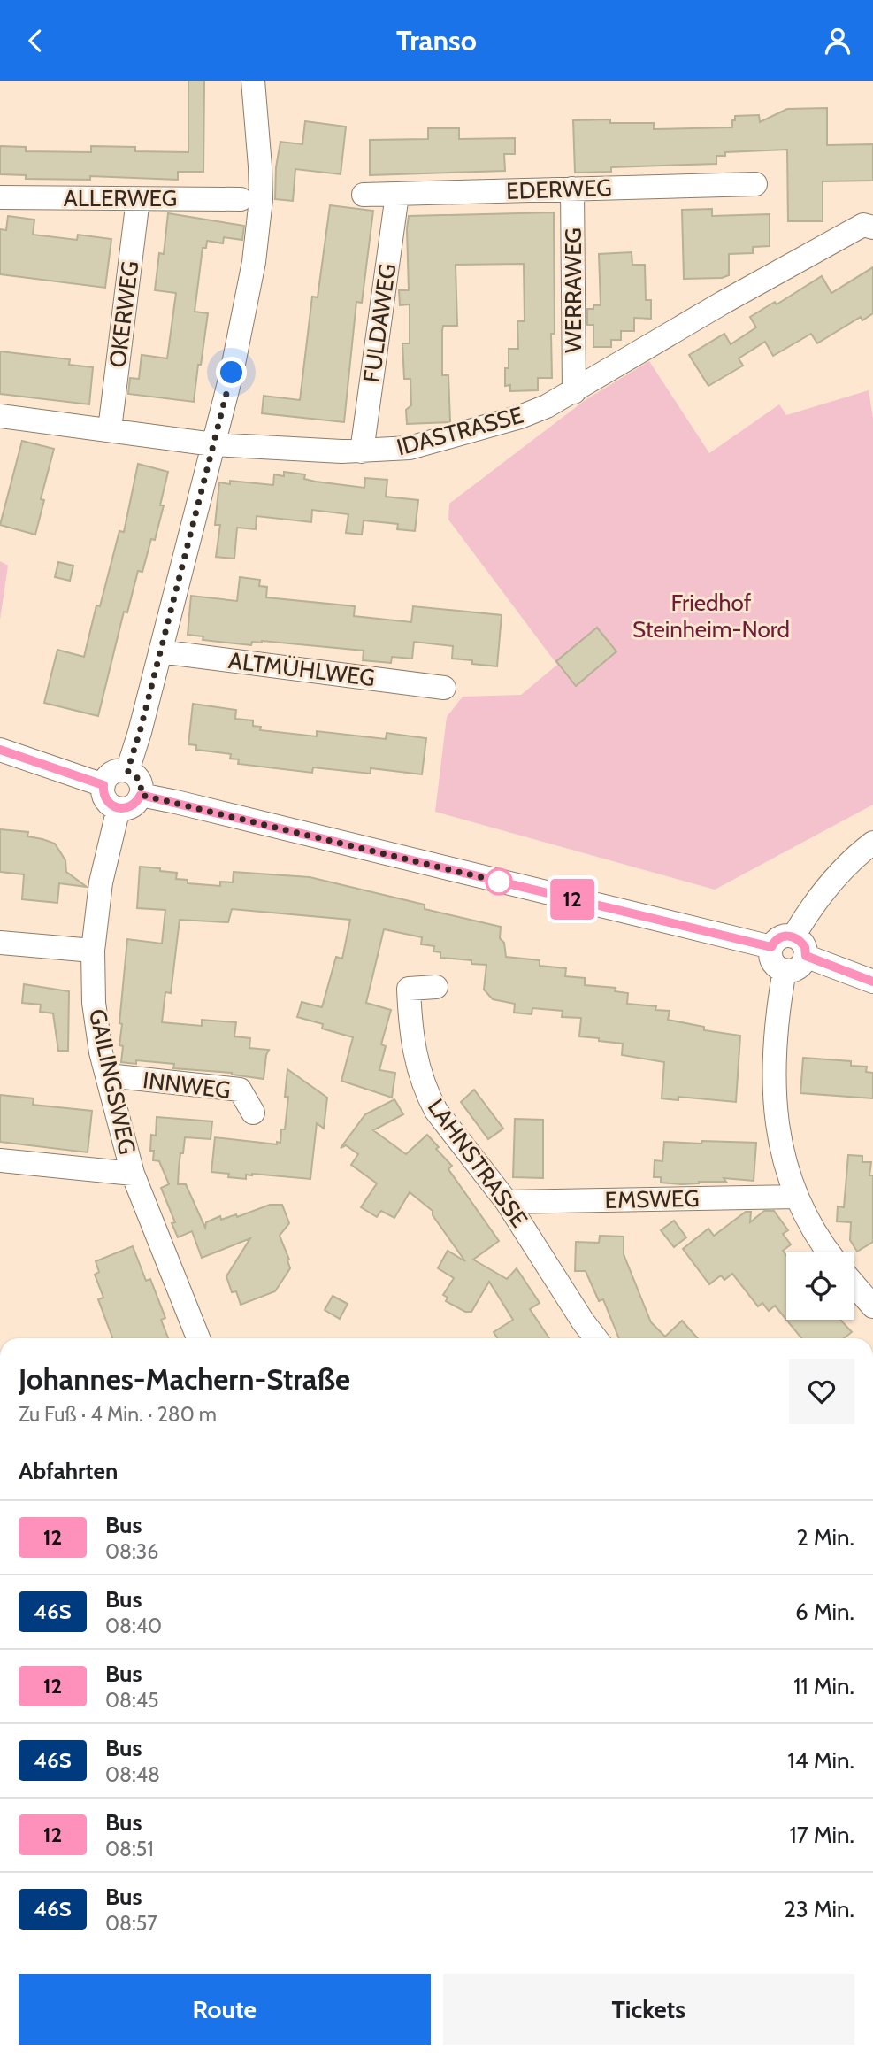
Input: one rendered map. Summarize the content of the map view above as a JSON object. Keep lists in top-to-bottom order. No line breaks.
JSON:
{"streets":{"street":["EDERWEG","ALLERWEG","WERRAWEG","OKERWEG","FULDAWEG","IDASTRASSE","ALTMÜHLWEG","GAILINGSWEG","INNWEG","LAHNSTRASSE","EMSWEG"]},"crossings":[["EDERWEG","WERRAWEG"],["EDERWEG","FULDAWEG"],["ALLERWEG","OKERWEG"],["WERRAWEG","IDASTRASSE"],["OKERWEG","IDASTRASSE"],["FULDAWEG","IDASTRASSE"],["GAILINGSWEG","INNWEG"],["LAHNSTRASSE","EMSWEG"]],"parks":["Friedhof Steinheim-Nord"],"lines":["bus line 12"],"page":{"header":"Transo","on_map":"12","heading":[["Johannes-Machern-Straße","Zu Fuß · 4 Min. · 280 m"],"Abfahrten"],"list":[{"mark":"12","name":"Bus","note":"08:36","value":"2 Min."},{"mark":"46S","name":"Bus","note":"08:40","value":"6 Min."},{"mark":"12","name":"Bus","note":"08:45","value":"11 Min."},{"mark":"46S","name":"Bus","note":"08:48","value":"14 Min."},{"mark":"12","name":"Bus","note":"08:51","value":"17 Min."},{"mark":"46S","name":"Bus","note":"08:57","value":"23 Min."}],"buttons":["Route","Tickets"]}}
